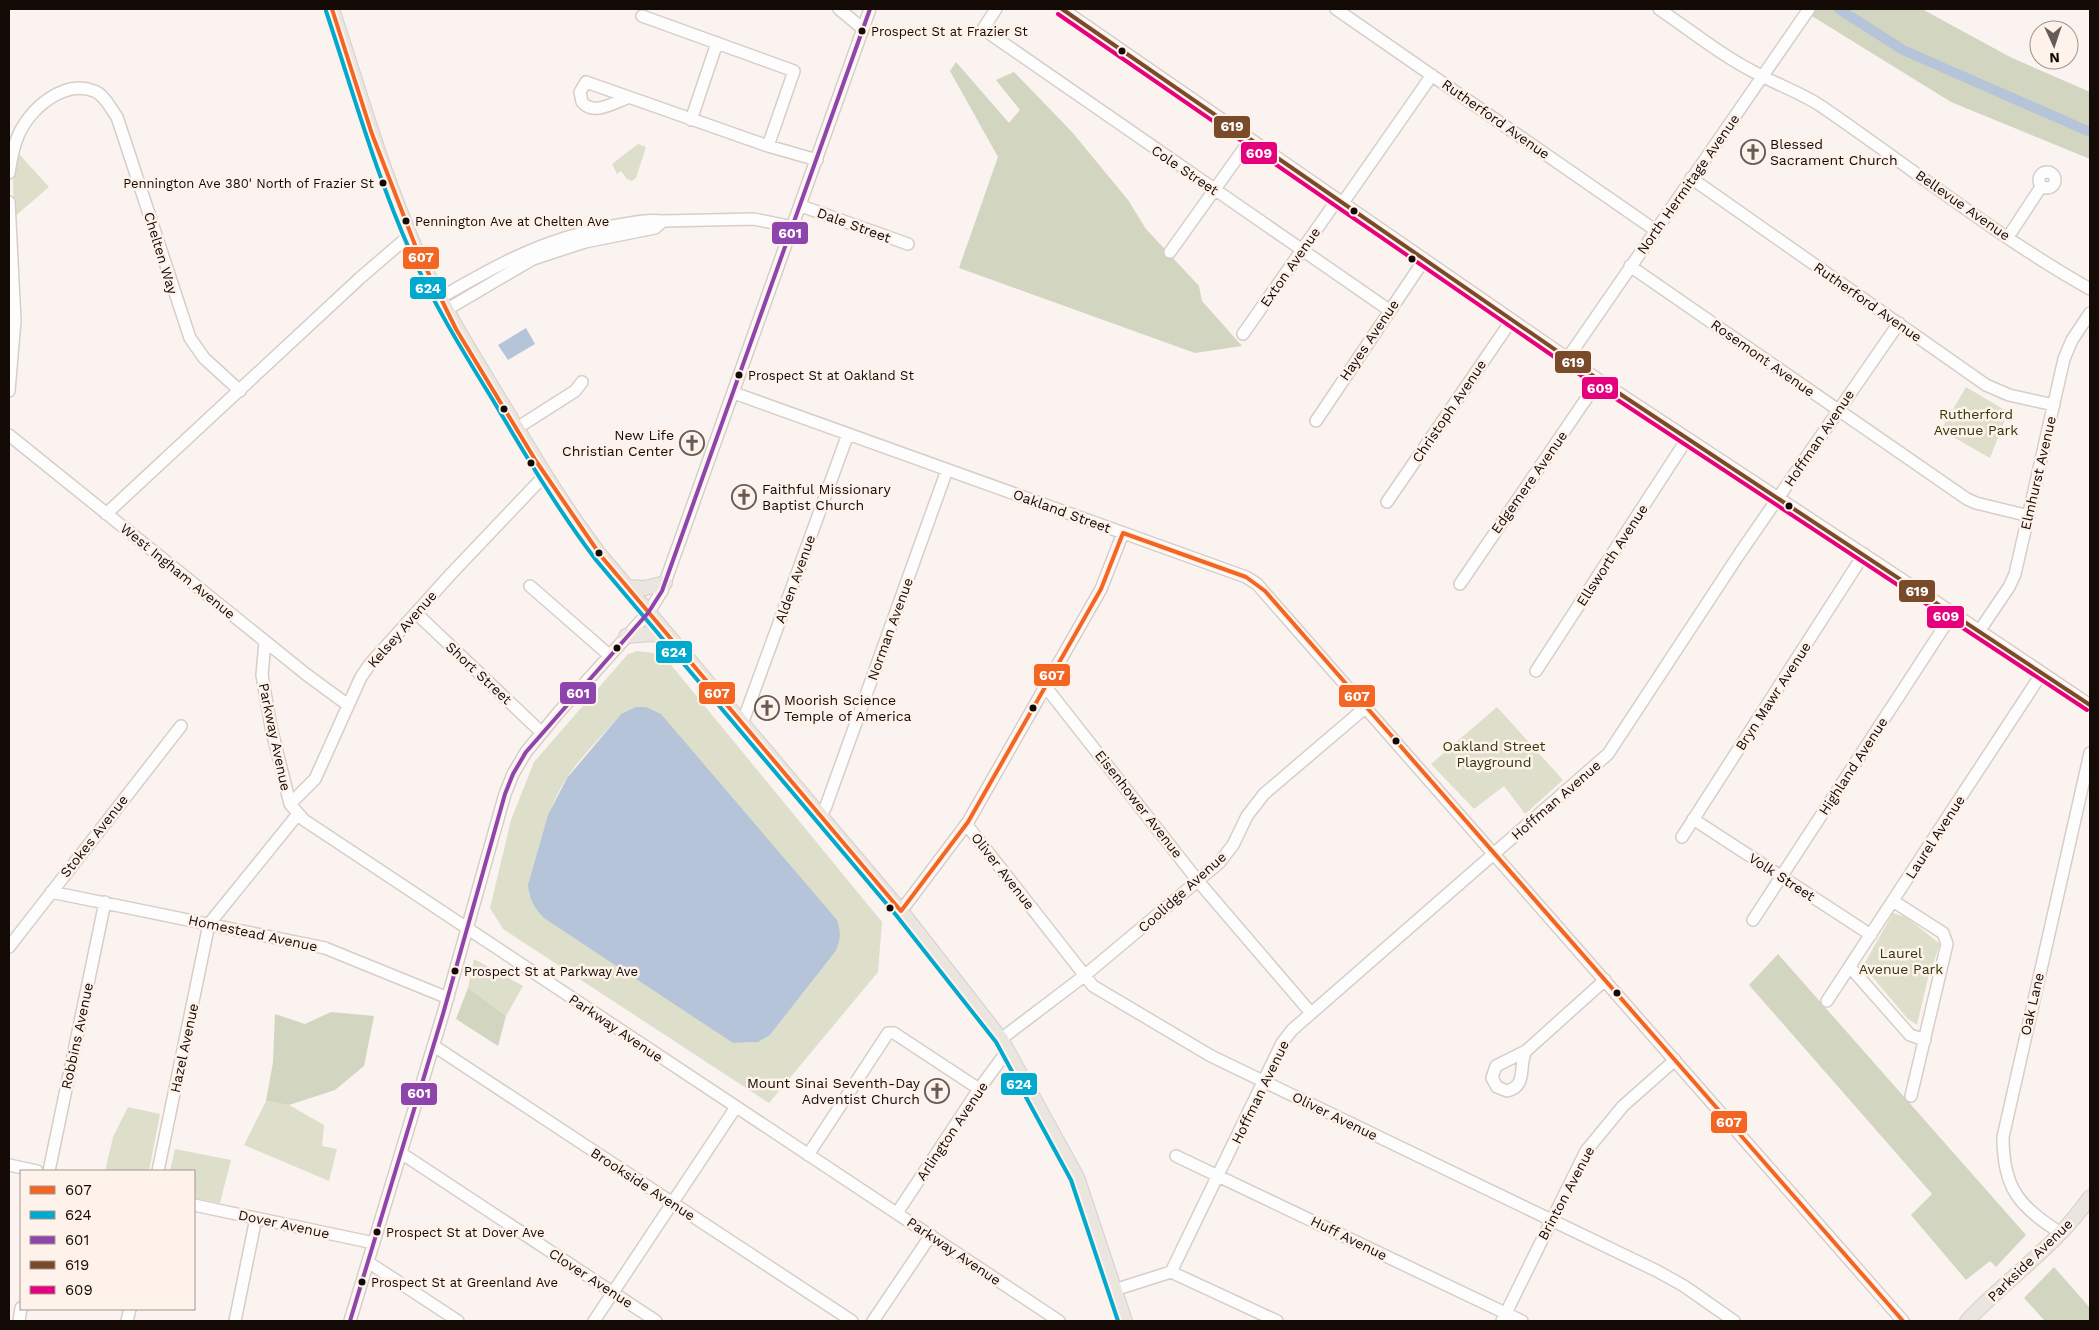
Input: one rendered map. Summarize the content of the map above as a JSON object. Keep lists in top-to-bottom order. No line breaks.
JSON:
{"streets":{"main road":["Parkside Avenue"],"street":["Rutherford Avenue","Cole Street","North Hermitage Avenue","Bellevue Avenue","Dale Street","Chelten Way","Exton Avenue","Hayes Avenue","Rosemont Avenue","Christoph Avenue","Hoffman Avenue","Elmhurst Avenue","Edgemere Avenue","Oakland Street","Ellsworth Avenue","West Ingham Avenue","Alden Avenue","Kelsey Avenue","Norman Avenue","Short Street","Bryn Mawr Avenue","Parkway Avenue","Highland Avenue","Eisenhower Avenue","Stokes Avenue","Laurel Avenue","Oliver Avenue","Volk Street","Coolidge Avenue","Homestead Avenue","Oak Lane","Robbins Avenue","Hazel Avenue","Arlington Avenue","Brookside Avenue","Brinton Avenue","Dover Avenue","Huff Avenue","Clover Avenue"]},"crossings":[["Rutherford Avenue","North Hermitage Avenue"],["Rutherford Avenue","Exton Avenue"],["Rutherford Avenue","Hoffman Avenue"],["Rutherford Avenue","Elmhurst Avenue"],["Cole Street","Exton Avenue"],["Cole Street","Hayes Avenue"],["North Hermitage Avenue","Bellevue Avenue"],["North Hermitage Avenue","Rosemont Avenue"],["Rosemont Avenue","Hoffman Avenue"],["Rosemont Avenue","Elmhurst Avenue"],["Hoffman Avenue","Oakland Street"],["Hoffman Avenue","Eisenhower Avenue"],["Hoffman Avenue","Oliver Avenue"],["Hoffman Avenue","Huff Avenue"],["Oakland Street","Alden Avenue"],["Oakland Street","Norman Avenue"],["Oakland Street","Coolidge Avenue"],["Oakland Street","Brinton Avenue"],["West Ingham Avenue","Kelsey Avenue"],["West Ingham Avenue","Parkway Avenue"],["Kelsey Avenue","Short Street"],["Kelsey Avenue","Parkway Avenue"],["Bryn Mawr Avenue","Volk Street"],["Parkway Avenue","Arlington Avenue"],["Highland Avenue","Volk Street"],["Eisenhower Avenue","Coolidge Avenue"],["Stokes Avenue","Homestead Avenue"],["Laurel Avenue","Volk Street"],["Oliver Avenue","Coolidge Avenue"],["Oliver Avenue","Brinton Avenue"],["Coolidge Avenue","Arlington Avenue"],["Homestead Avenue","Robbins Avenue"],["Homestead Avenue","Hazel Avenue"],["Oak Lane","Parkside Avenue"],["Brinton Avenue","Huff Avenue"]],"parks":["Rutherford Avenue Park","Oakland Street Playground","Laurel Avenue Park"],"places":{"other":["Prospect St at Frazier St","Pennington Ave 380' North of Frazier St","Pennington Ave at Chelten Ave","Prospect St at Oakland St","Prospect St at Parkway Ave","Prospect St at Dover Ave","Prospect St at Greenland Ave"],"church":["Blessed Sacrament Church","New Life Christian Center","Faithful Missionary Baptist Church","Moorish Science Temple of America","Mount Sinai Seventh-Day Adventist Church"]},"lines":["transit line 607","transit line 601","transit line 619","transit line 624","transit line 609"],"legend":["607","624","601","619","609"],"north":"bottom"}
